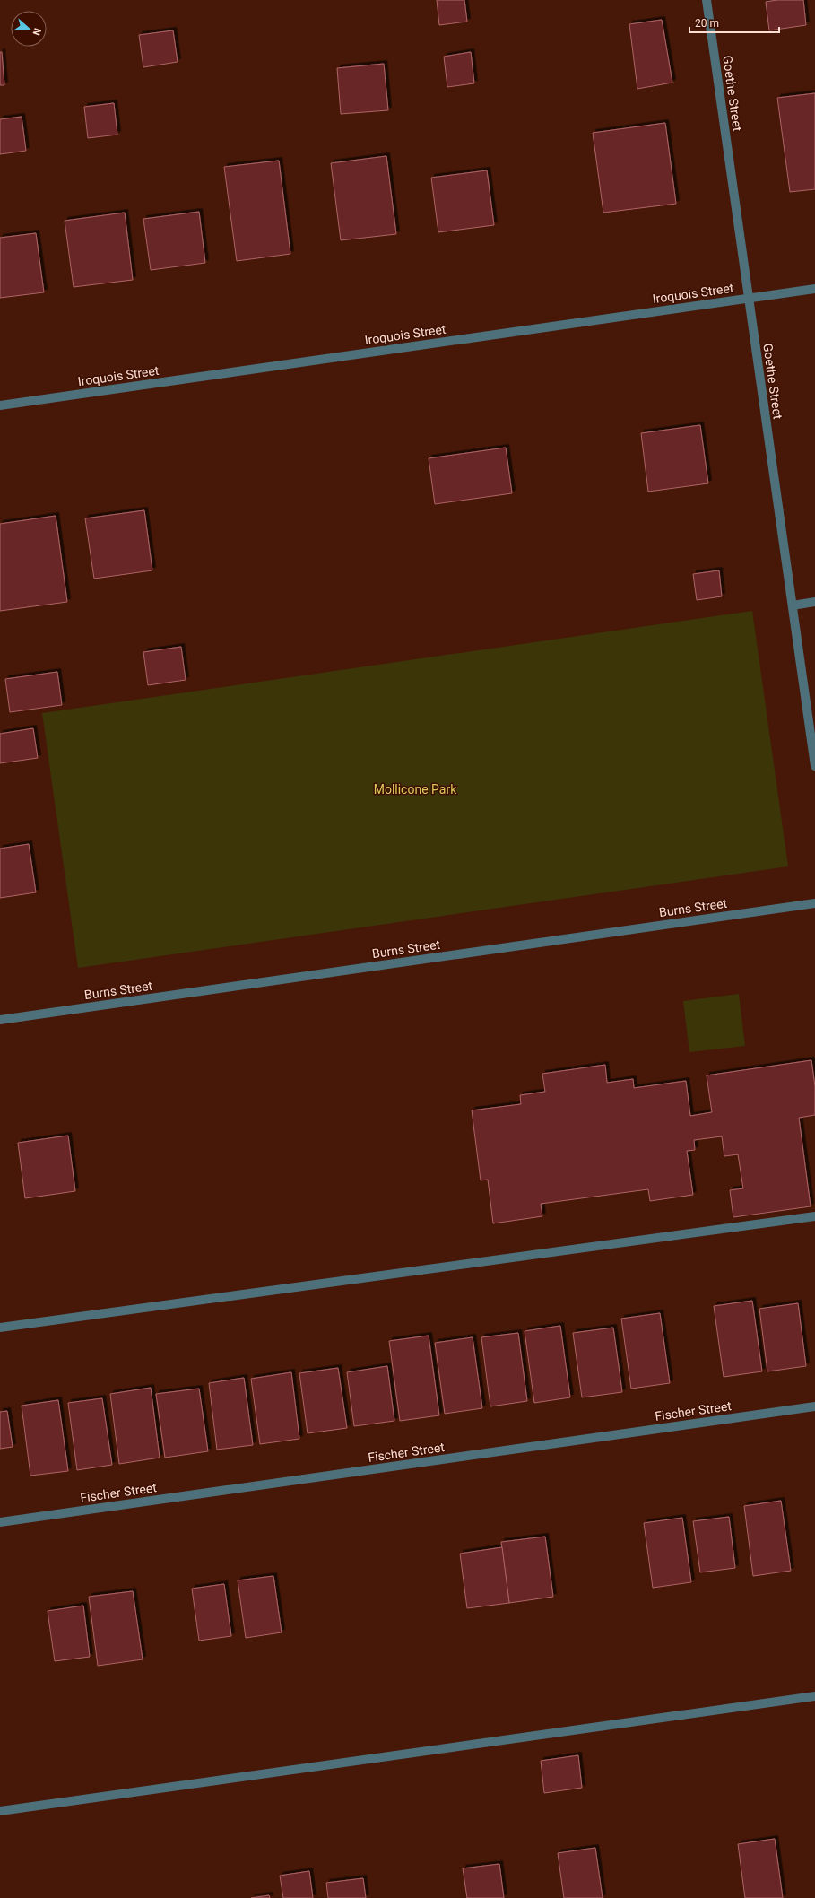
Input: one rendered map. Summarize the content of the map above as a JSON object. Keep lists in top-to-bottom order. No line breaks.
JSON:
{"streets":{"street":["Goethe Street","Iroquois Street","Burns Street","Fischer Street"]},"crossings":[["Goethe Street","Iroquois Street"]],"parks":["Mollicone Park"],"scale_bar":"20 m","north":"right"}
